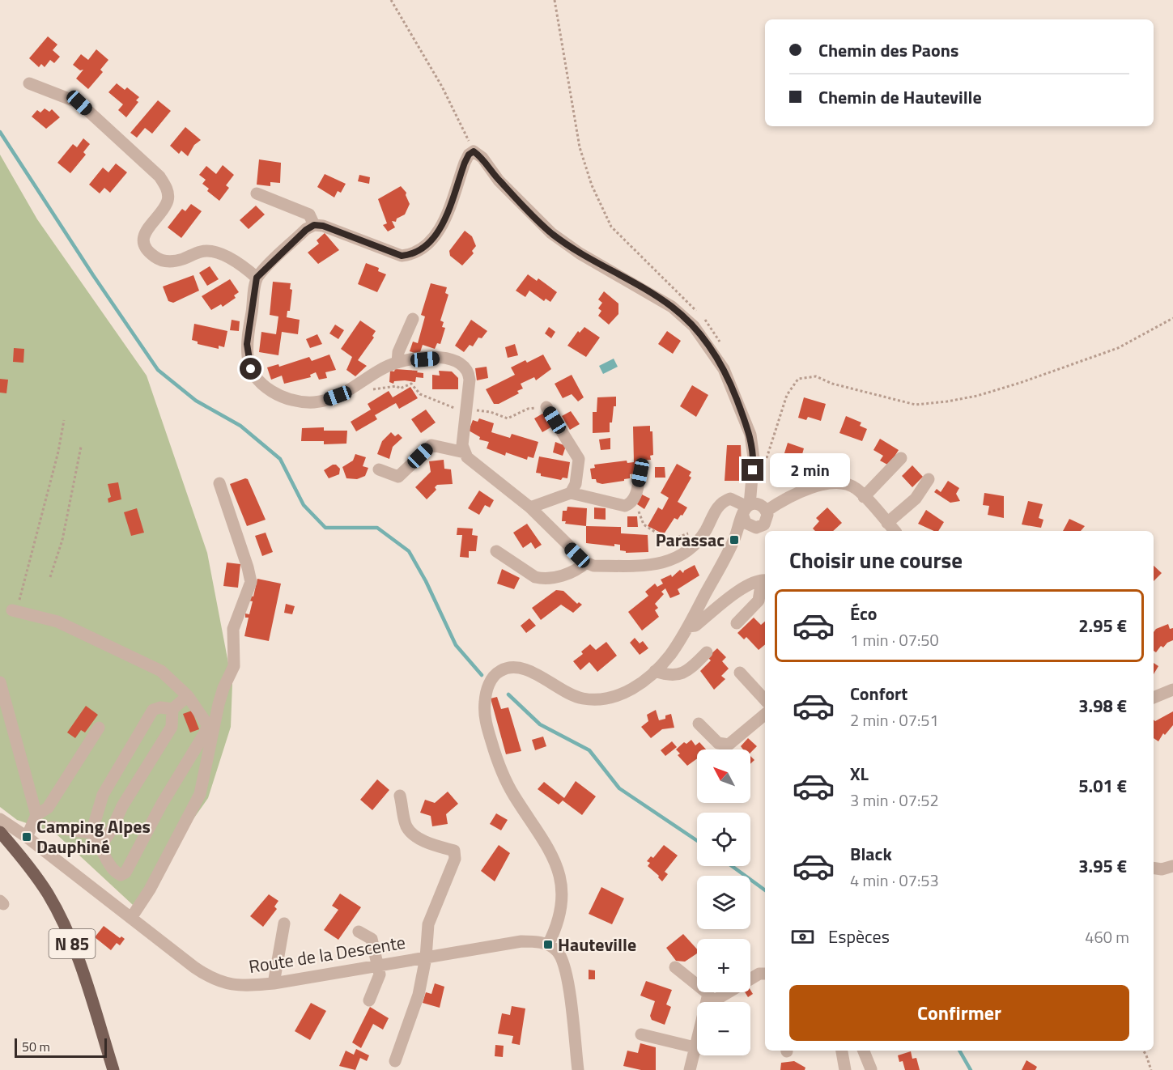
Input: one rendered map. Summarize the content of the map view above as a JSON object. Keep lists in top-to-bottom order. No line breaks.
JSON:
{"streets":{"main road":["N 85"],"street":["Route de la Descente"]},"places":{"transit":["Parassac","Camping Alpes Dauphiné","Hauteville"]},"scale_bar":"50 m","north":"top left","page":{"banner":["Chemin des Paons","Chemin de Hauteville"],"bubble":"2 min","heading":"Choisir une course","list":[{"name":"Éco","note":"1 min · 07:50","value":"2.95 €"},{"name":"Confort","note":"2 min · 07:51","value":"3.98 €"},{"name":"XL","note":"3 min · 07:52","value":"5.01 €"},{"name":"Black","note":"4 min · 07:53","value":"3.95 €"}],"map_buttons":["+","−"],"pay":["Espèces","460 m"],"buttons":"Confirmer","scale":"50 m"}}
